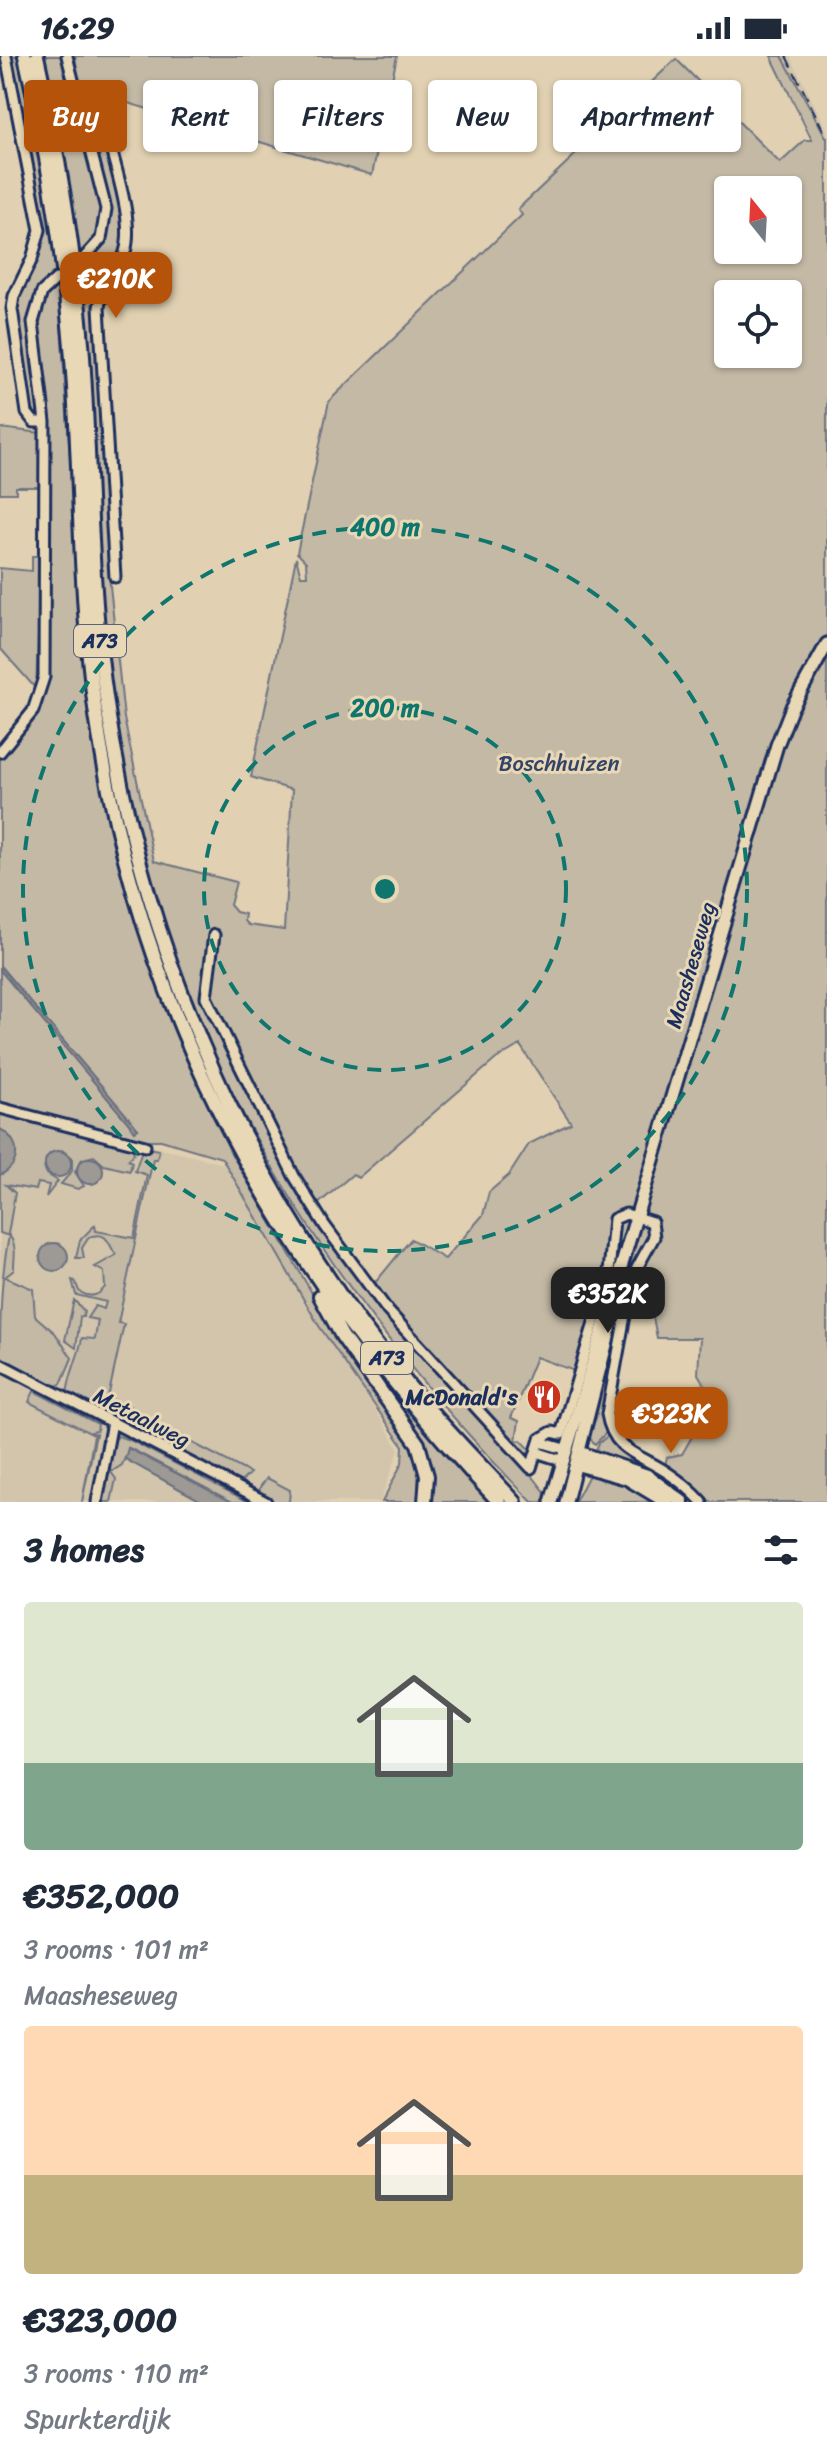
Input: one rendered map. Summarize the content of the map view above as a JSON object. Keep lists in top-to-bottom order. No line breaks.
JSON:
{"streets":{"highway":["A73"],"main road":["Maasheseweg"],"street":["Metaalweg"]},"parks":["Boschhuizen"],"places":{"restaurant":["McDonald's"]},"north":"top","page":{"status":"16:29","chip":["Buy","Rent","Filters","New","Apartment"],"price":["€210K","€352K","€323K"],"heading":"3 homes","list":[{"name":"€352,000","note":"3 rooms · 101 m² · Maasheseweg"},{"name":"€323,000","note":"3 rooms · 110 m² · Spurkterdijk"}]},"rings":["400 m","200 m"]}
